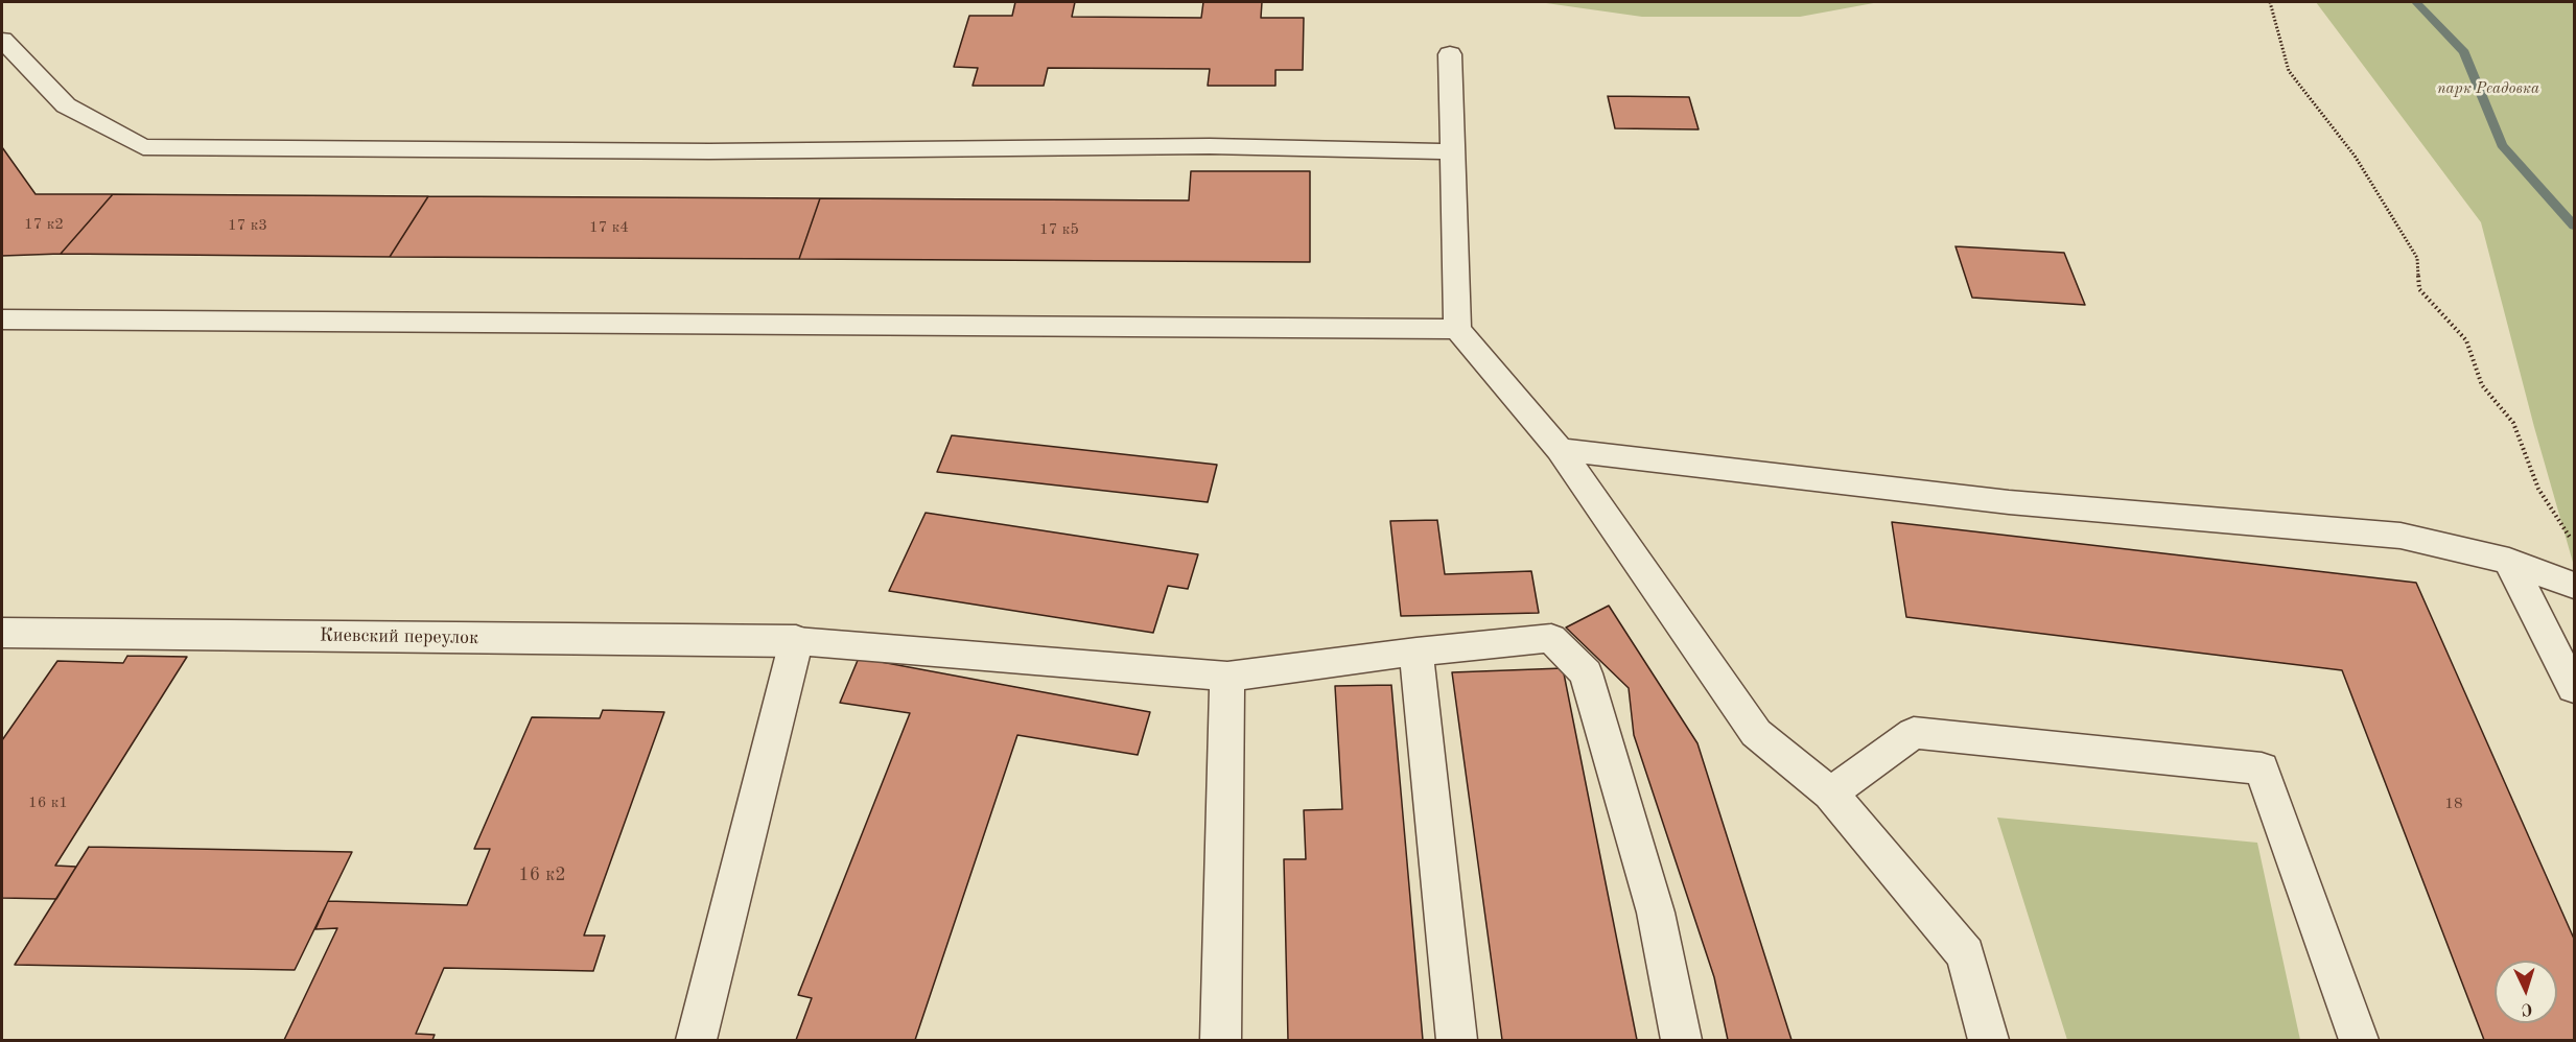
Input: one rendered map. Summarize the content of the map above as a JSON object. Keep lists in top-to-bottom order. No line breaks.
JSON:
{"streets":{"street":["Киевский переулок"]},"parks":["парк Реадовка"],"house_numbers":["17 к2","17 к3","17 к4","17 к5","16 к1","18","16 к2"],"north":"bottom"}
